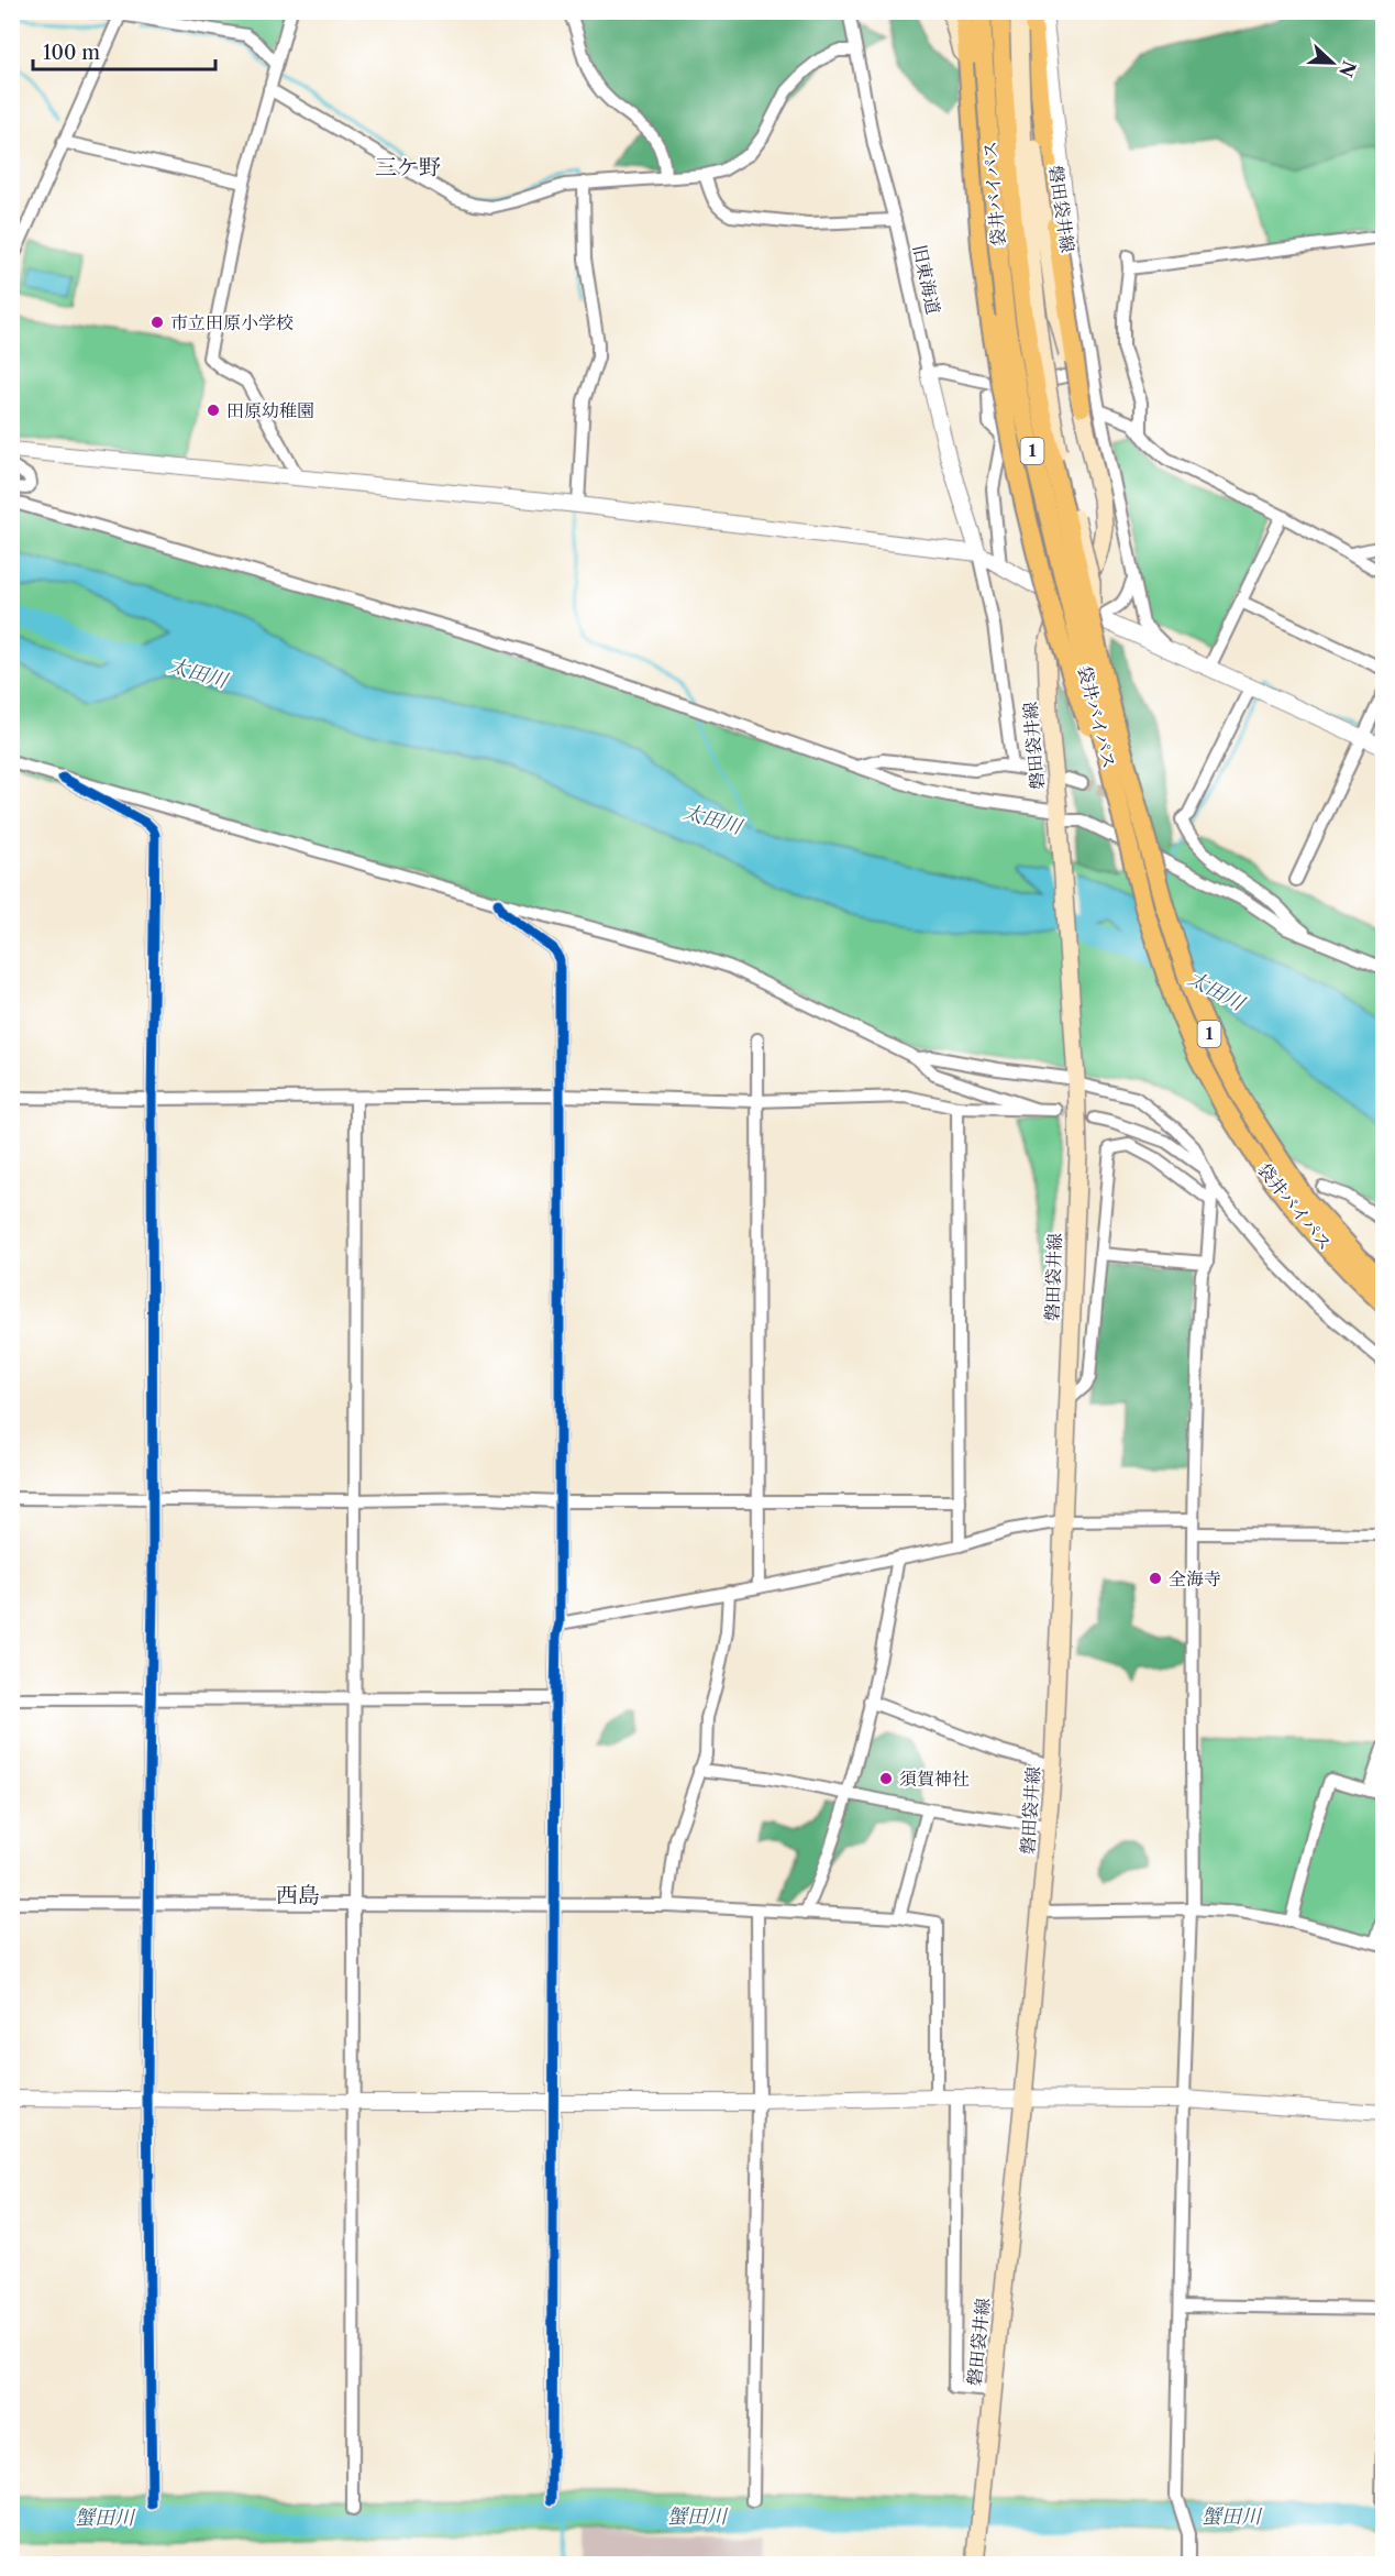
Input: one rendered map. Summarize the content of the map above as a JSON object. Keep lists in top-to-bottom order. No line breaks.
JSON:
{"streets":{"highway":["袋井バイパス","1"],"main road":["磐田袋井線"],"street":["旧東海道"]},"crossings":[["袋井バイパス","1"]],"districts":["三ケ野","西島"],"water":["太田川","蟹田川"],"places":["市立田原小学校","田原幼稚園","全海寺","須賀神社"],"scale_bar":"100 m","north":"right"}
